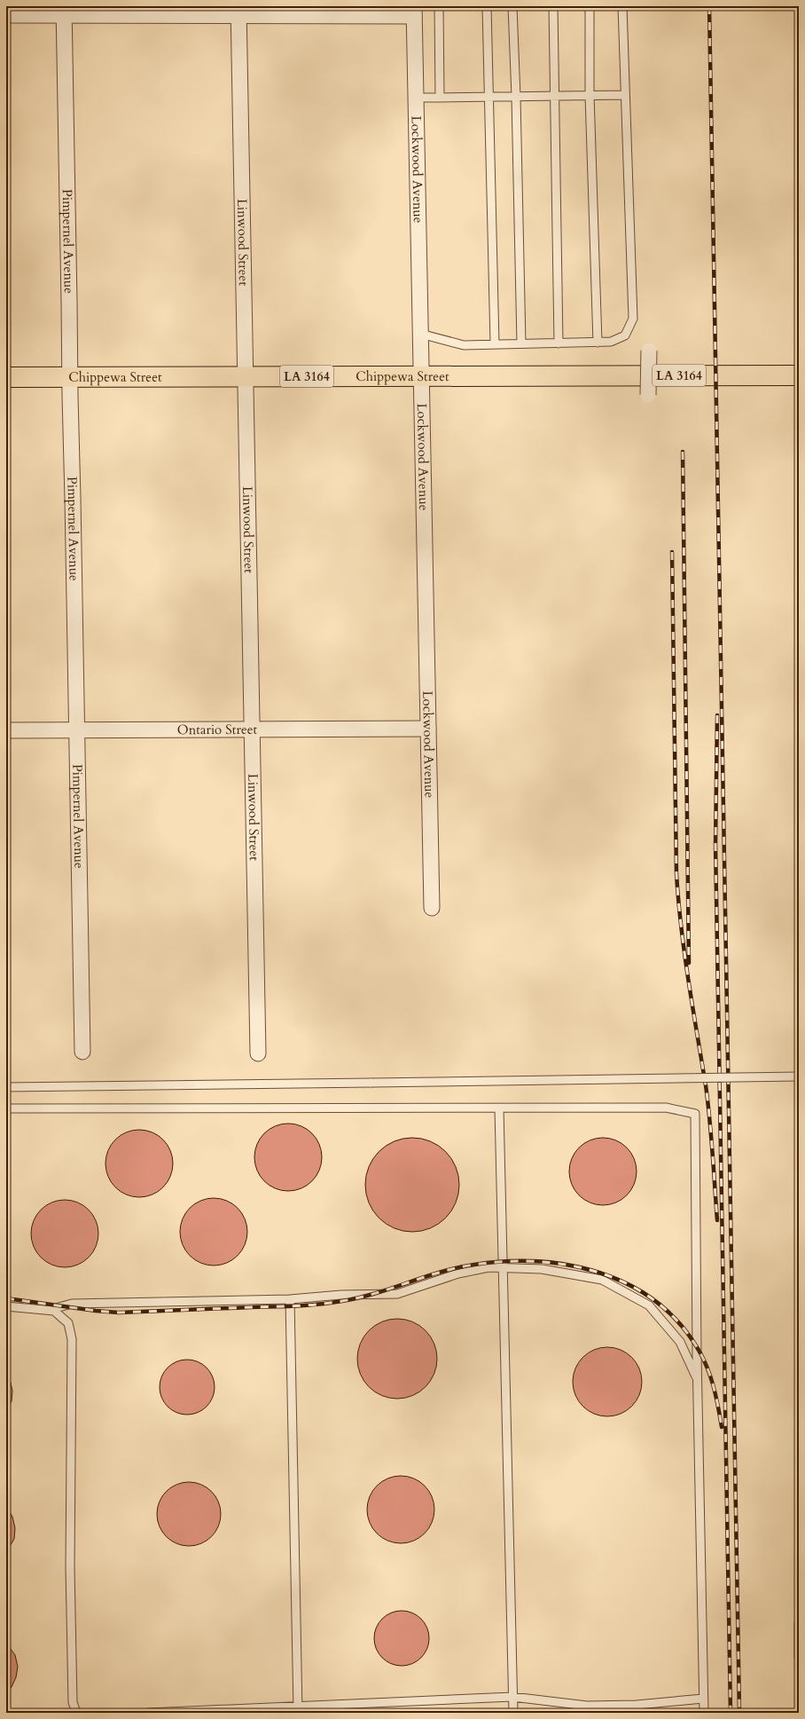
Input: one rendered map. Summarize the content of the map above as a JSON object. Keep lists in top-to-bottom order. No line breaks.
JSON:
{"streets":{"main road":["LA 3164","Chippewa Street"],"street":["Lockwood Avenue","Pimpernel Avenue","Linwood Street","Ontario Street"]},"crossings":[["Lockwood Avenue","Chippewa Street"],["Lockwood Avenue","Ontario Street"],["Pimpernel Avenue","Chippewa Street"],["Pimpernel Avenue","Ontario Street"],["Linwood Street","Chippewa Street"],["Linwood Street","Ontario Street"]]}
